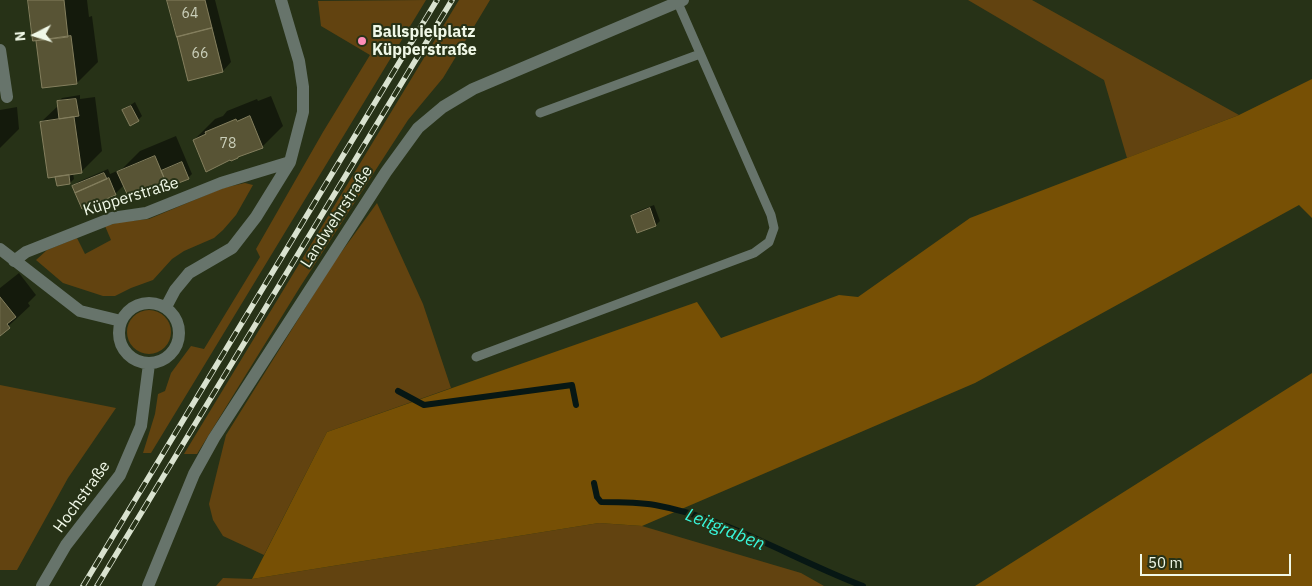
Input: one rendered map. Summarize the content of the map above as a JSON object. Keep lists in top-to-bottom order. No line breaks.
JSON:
{"streets":{"street":["Küpperstraße","Landwehrstraße","Hochstraße"]},"water":["Leitgraben"],"places":["Ballspielplatz Küpperstraße"],"house_numbers":["64","66","78"],"scale_bar":"50 m","north":"left"}
